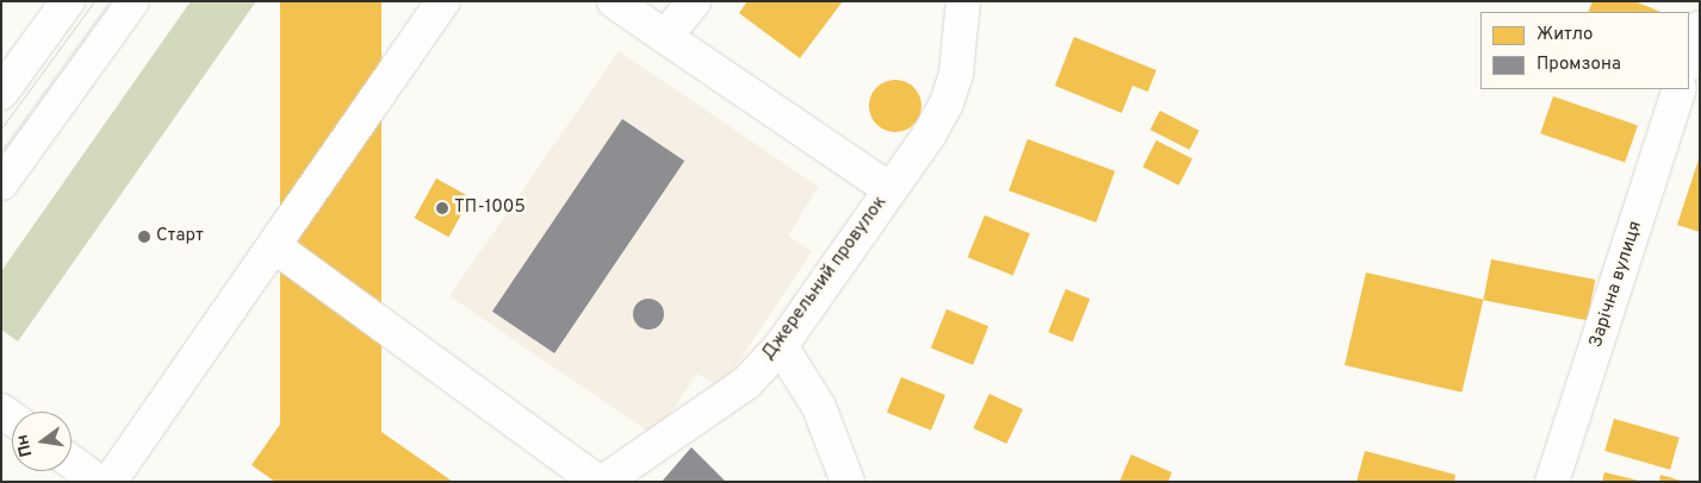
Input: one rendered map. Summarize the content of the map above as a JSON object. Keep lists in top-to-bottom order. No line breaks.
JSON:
{"streets":{"street":["Джерельний провулок","Зарічна вулиця"]},"places":["ТП-1005","Старт"],"legend":["Житло","Промзона"],"north":"left"}
